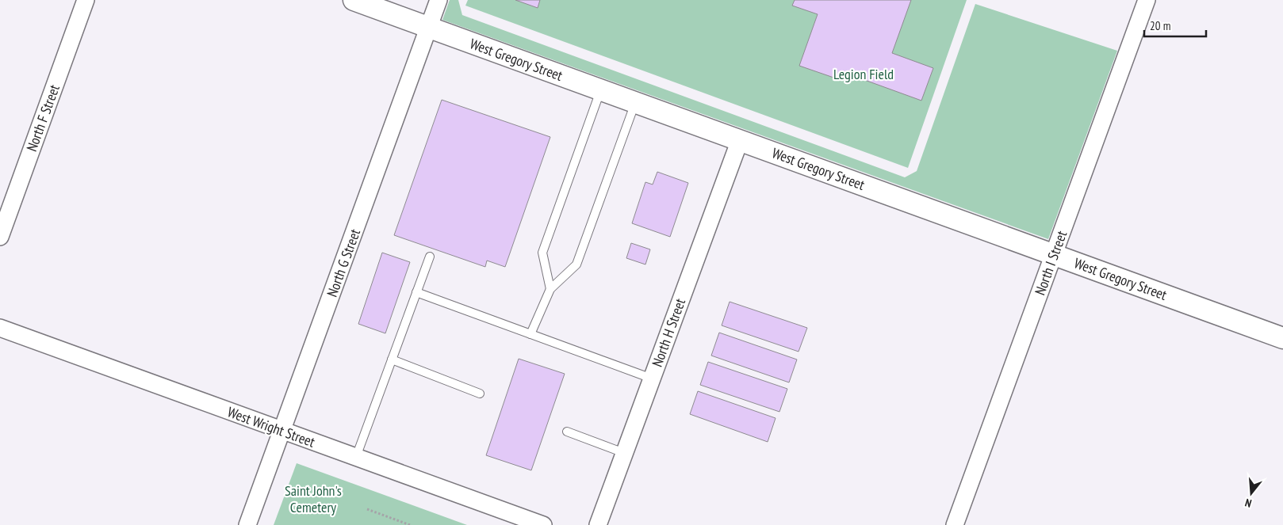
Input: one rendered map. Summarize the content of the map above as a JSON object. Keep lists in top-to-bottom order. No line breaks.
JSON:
{"streets":{"street":["West Gregory Street","North F Street","North G Street","North I Street","North H Street","West Wright Street"]},"crossings":[["West Gregory Street","North G Street"],["West Gregory Street","North I Street"],["West Gregory Street","North H Street"],["North G Street","West Wright Street"]],"parks":["Legion Field","Saint John's Cemetery"],"scale_bar":"20 m","north":"bottom"}
